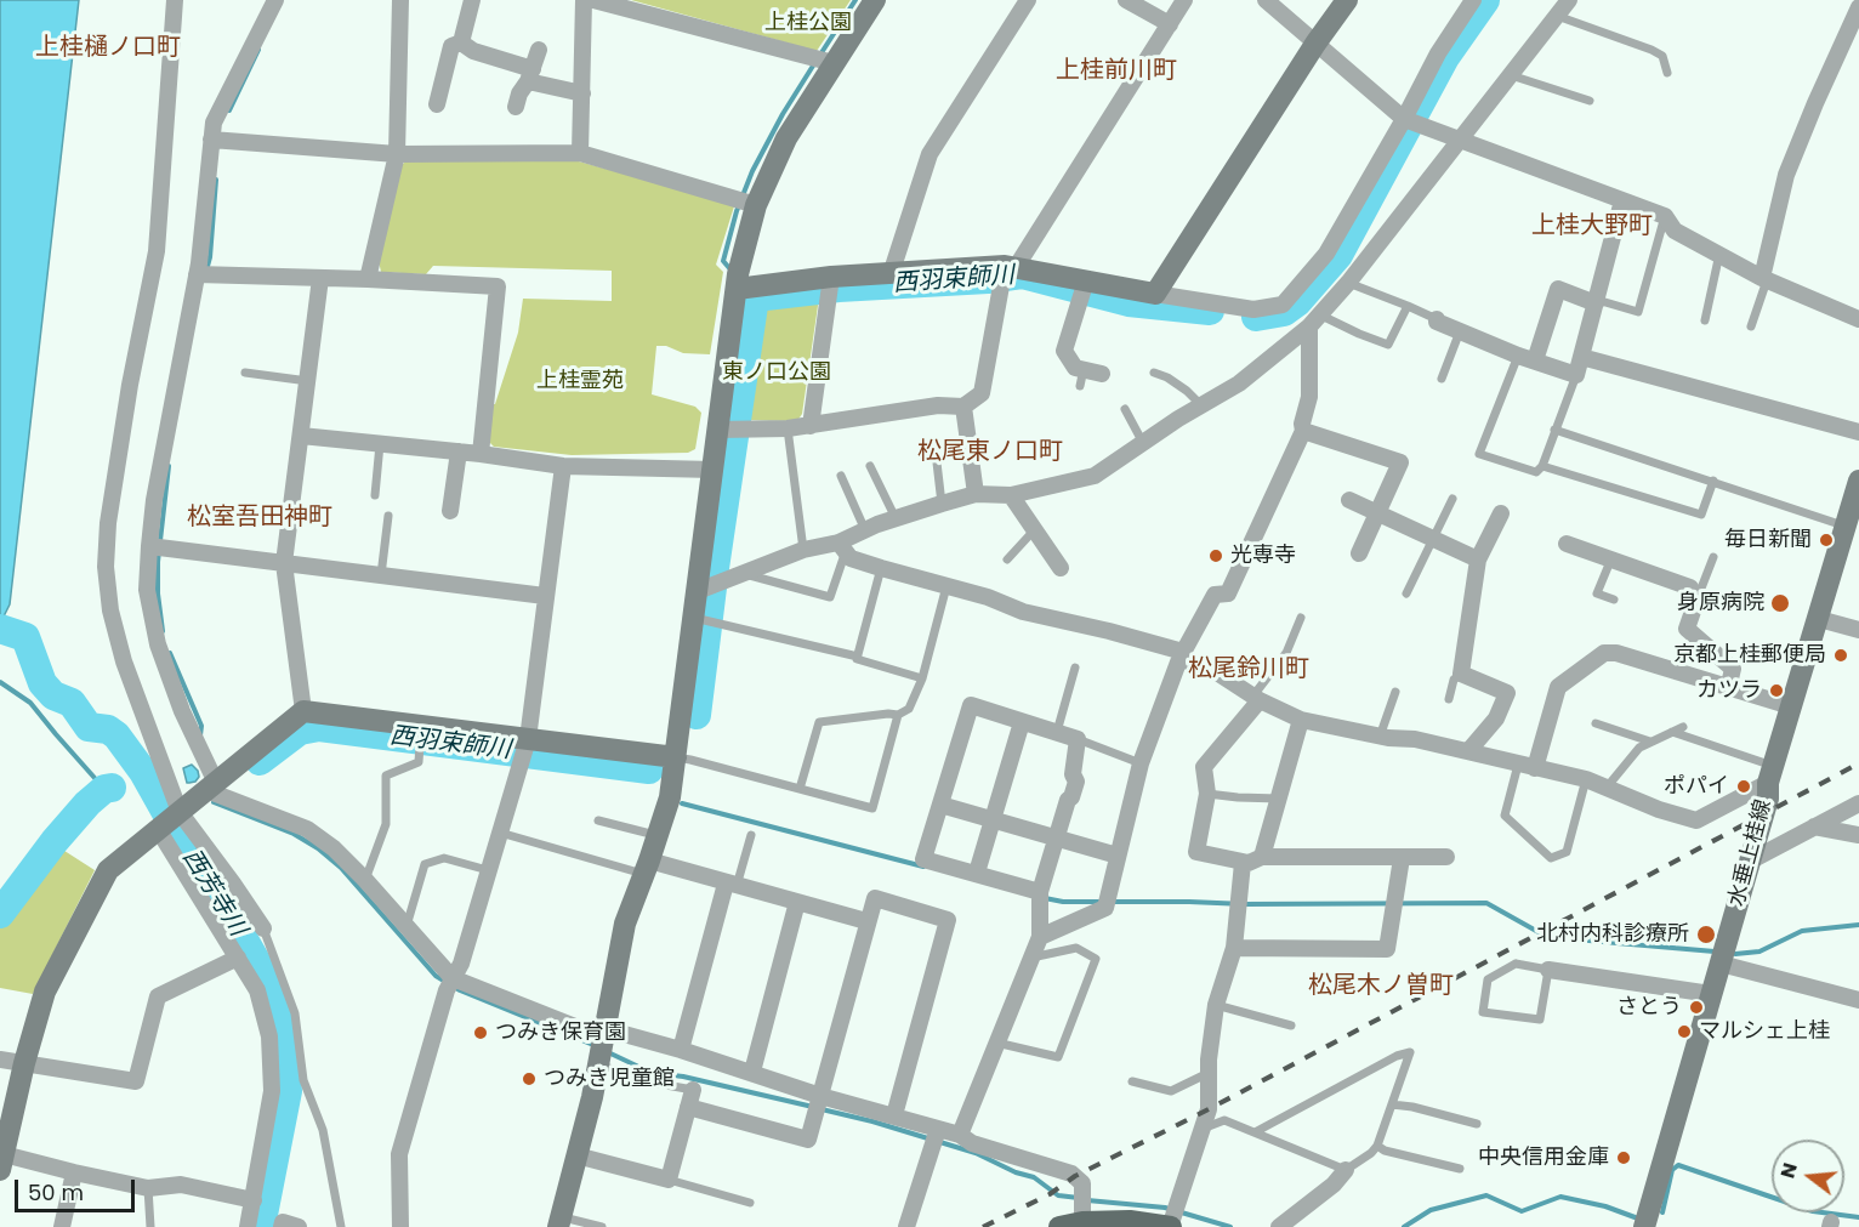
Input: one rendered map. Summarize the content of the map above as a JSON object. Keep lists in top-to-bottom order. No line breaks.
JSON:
{"streets":{"street":["水垂上桂線"]},"districts":["上桂樋ノ口町","上桂前川町","上桂大野町","松尾東ノ口町","松室吾田神町","松尾鈴川町","松尾木ノ曽町"],"water":["西羽束師川","西芳寺川"],"parks":["上桂公園","東ノ口公園","上桂霊苑"],"places":["毎日新聞","光専寺","身原病院","京都上桂郵便局","カツラ","ポパイ","北村内科診療所","さとう","マルシェ上桂","つみき保育園","つみき児童館","中央信用金庫"],"scale_bar":"50 m","north":"left"}
